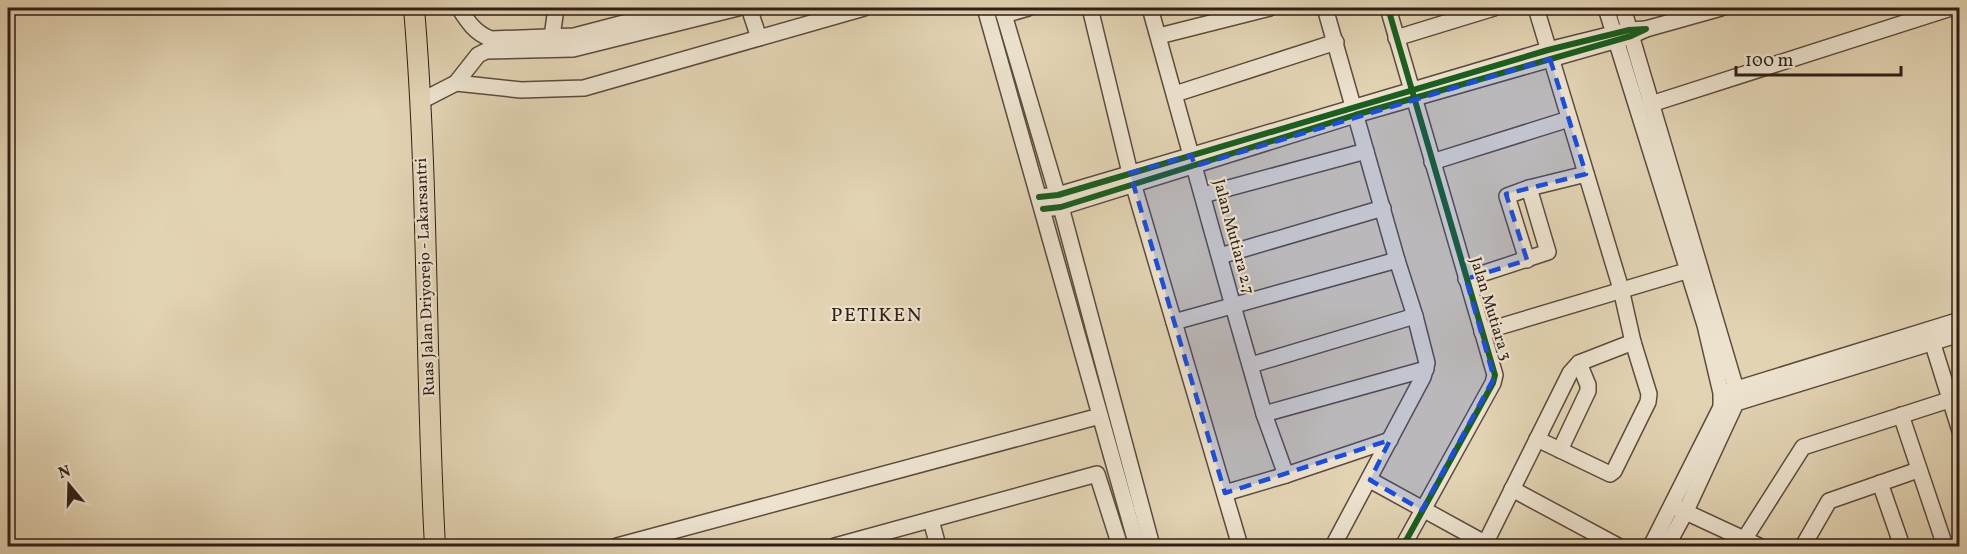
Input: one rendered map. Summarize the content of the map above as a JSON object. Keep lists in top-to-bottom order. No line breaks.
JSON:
{"streets":{"main road":["Ruas Jalan Driyorejo - Lakarsantri"],"street":["Jalan Mutiara 2.7","Jalan Mutiara 3"]},"districts":["PETIKEN"],"scale_bar":"100 m","north":"top"}
